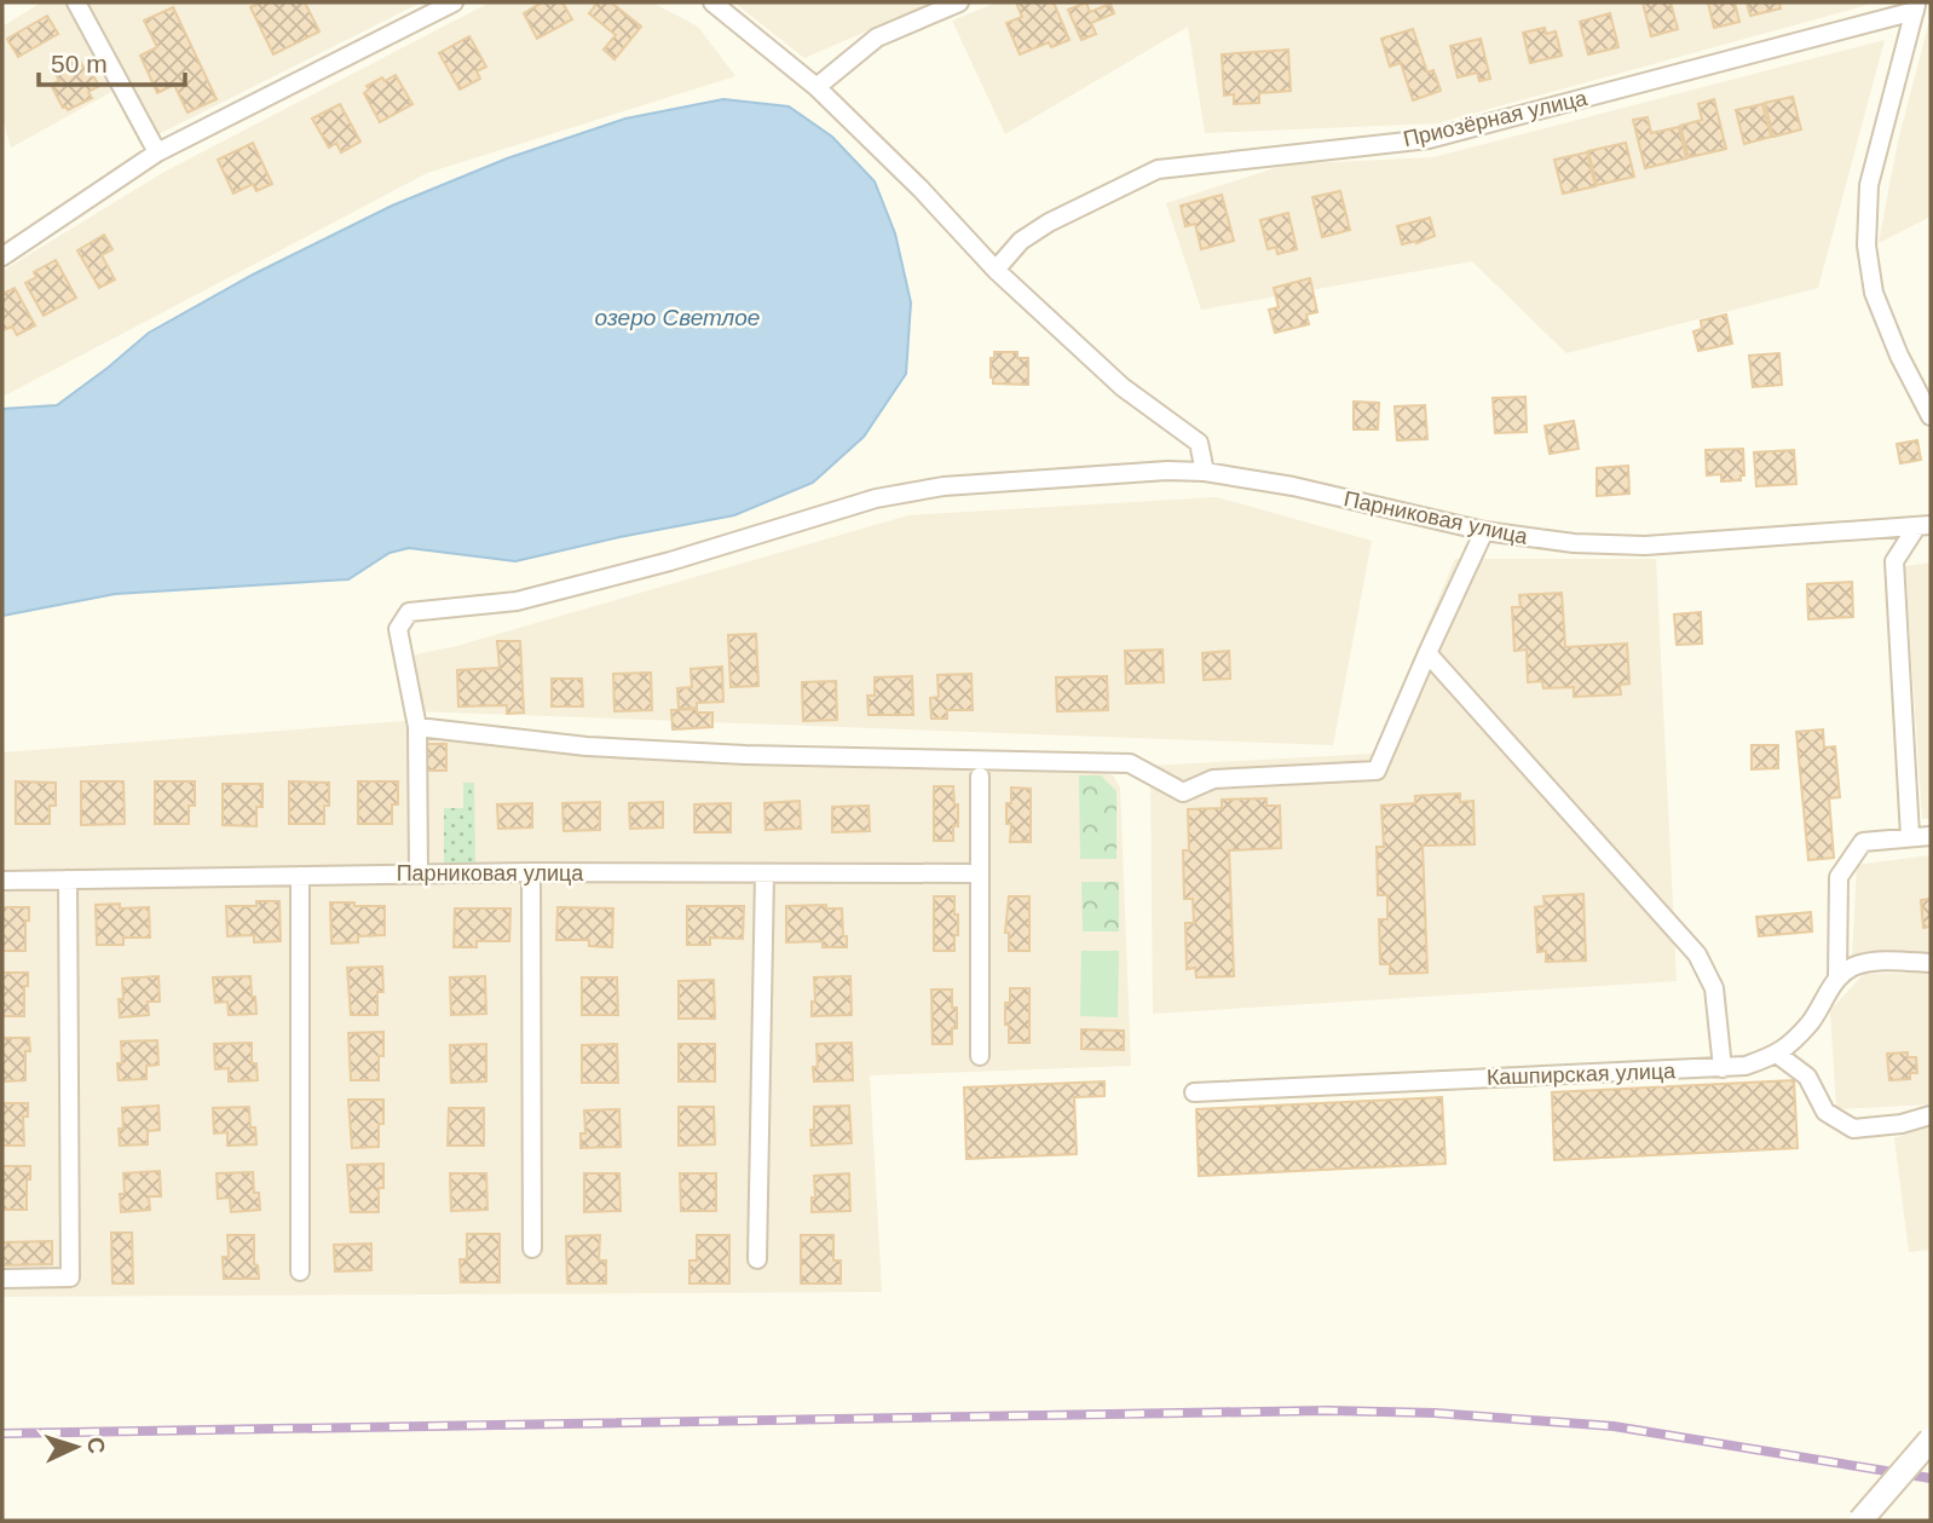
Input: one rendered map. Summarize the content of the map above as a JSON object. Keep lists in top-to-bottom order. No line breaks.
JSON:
{"streets":{"street":["Приозёрная улица","Парниковая улица","Кашпирская улица"]},"water":["озеро Светлое"],"scale_bar":"50 m","north":"right"}
